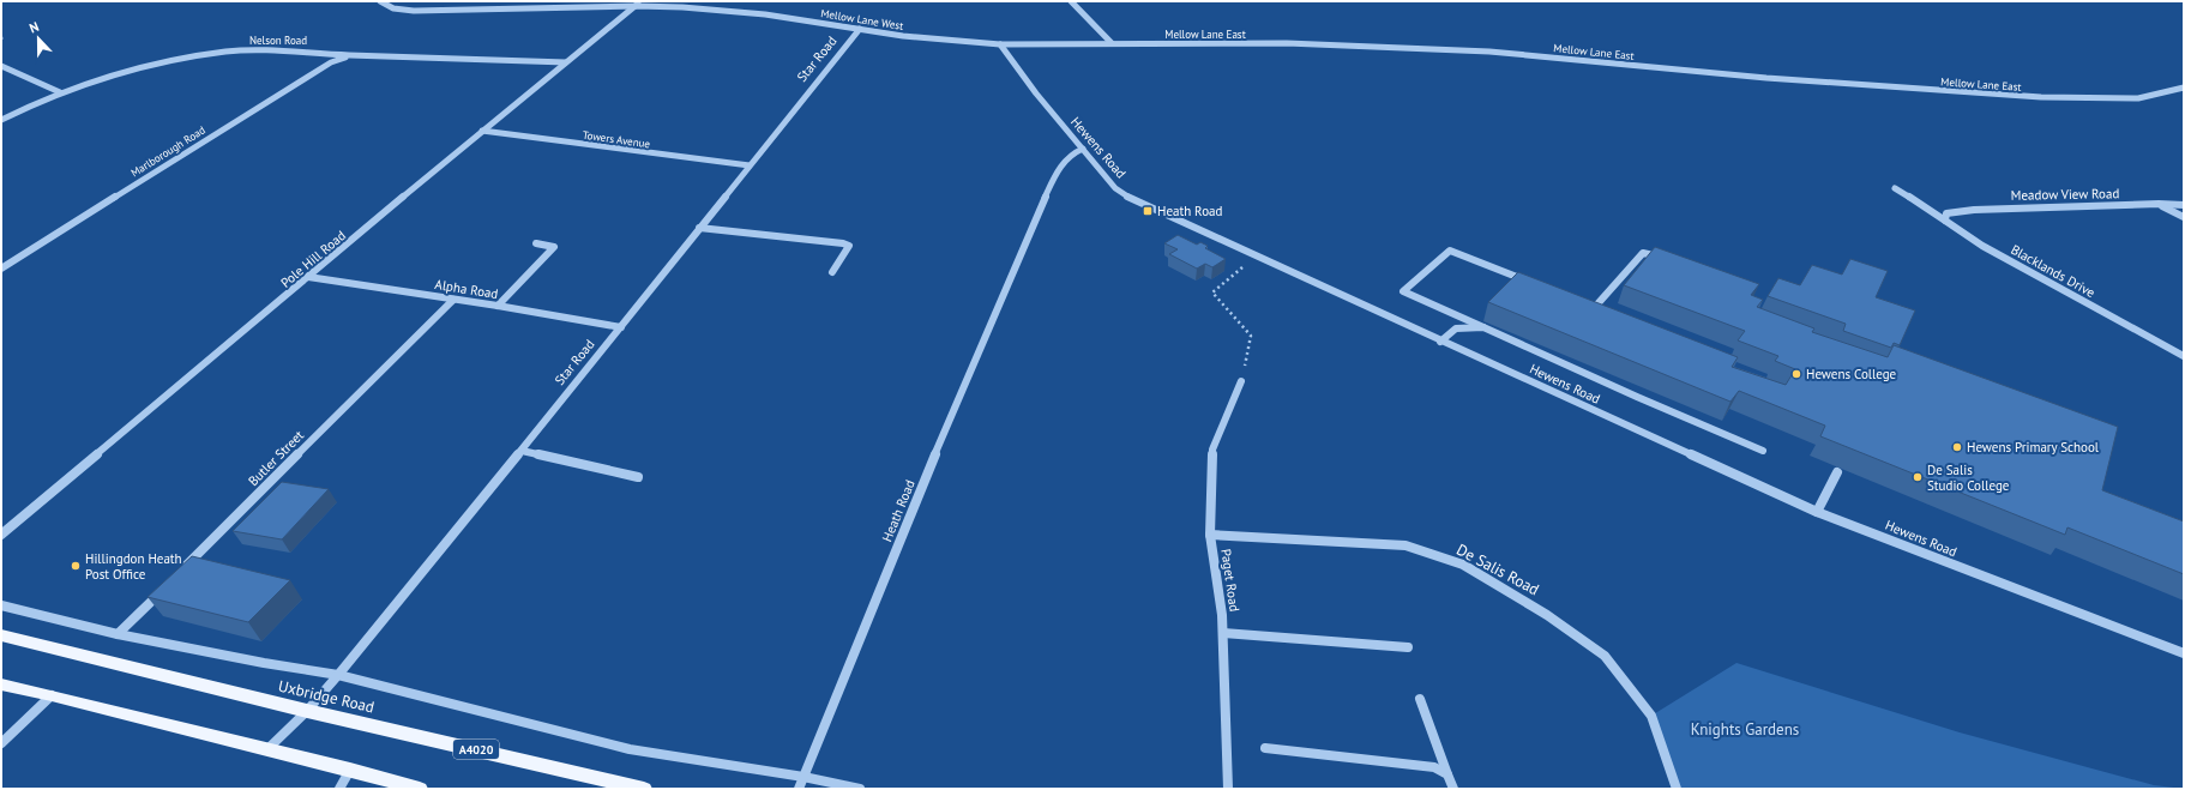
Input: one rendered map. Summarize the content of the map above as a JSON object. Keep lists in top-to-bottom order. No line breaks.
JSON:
{"streets":{"main road":["Uxbridge Road","A4020"],"street":["Mellow Lane West","Mellow Lane East","Nelson Road","Star Road","Towers Avenue","Hewens Road","Marlborough Road","Meadow View Road","Pole Hill Road","Blacklands Drive","Alpha Road","Butler Street","Heath Road","De Salis Road","Paget Road"]},"crossings":[["Mellow Lane West","Mellow Lane East"],["Mellow Lane West","Star Road"],["Mellow Lane West","Hewens Road"],["Mellow Lane West","Pole Hill Road"],["Mellow Lane East","Hewens Road"],["Nelson Road","Marlborough Road"],["Nelson Road","Pole Hill Road"],["Star Road","Towers Avenue"],["Star Road","Alpha Road"],["Star Road","Uxbridge Road"],["Towers Avenue","Pole Hill Road"],["Hewens Road","Heath Road"],["Meadow View Road","Blacklands Drive"],["Pole Hill Road","Alpha Road"],["Alpha Road","Butler Street"],["De Salis Road","Paget Road"]],"parks":["Knights Gardens"],"places":{"transit":["Heath Road"],"other":["Hewens College","Hewens Primary School","De Salis Studio College","Hillingdon Heath Post Office"]},"north":"top"}
